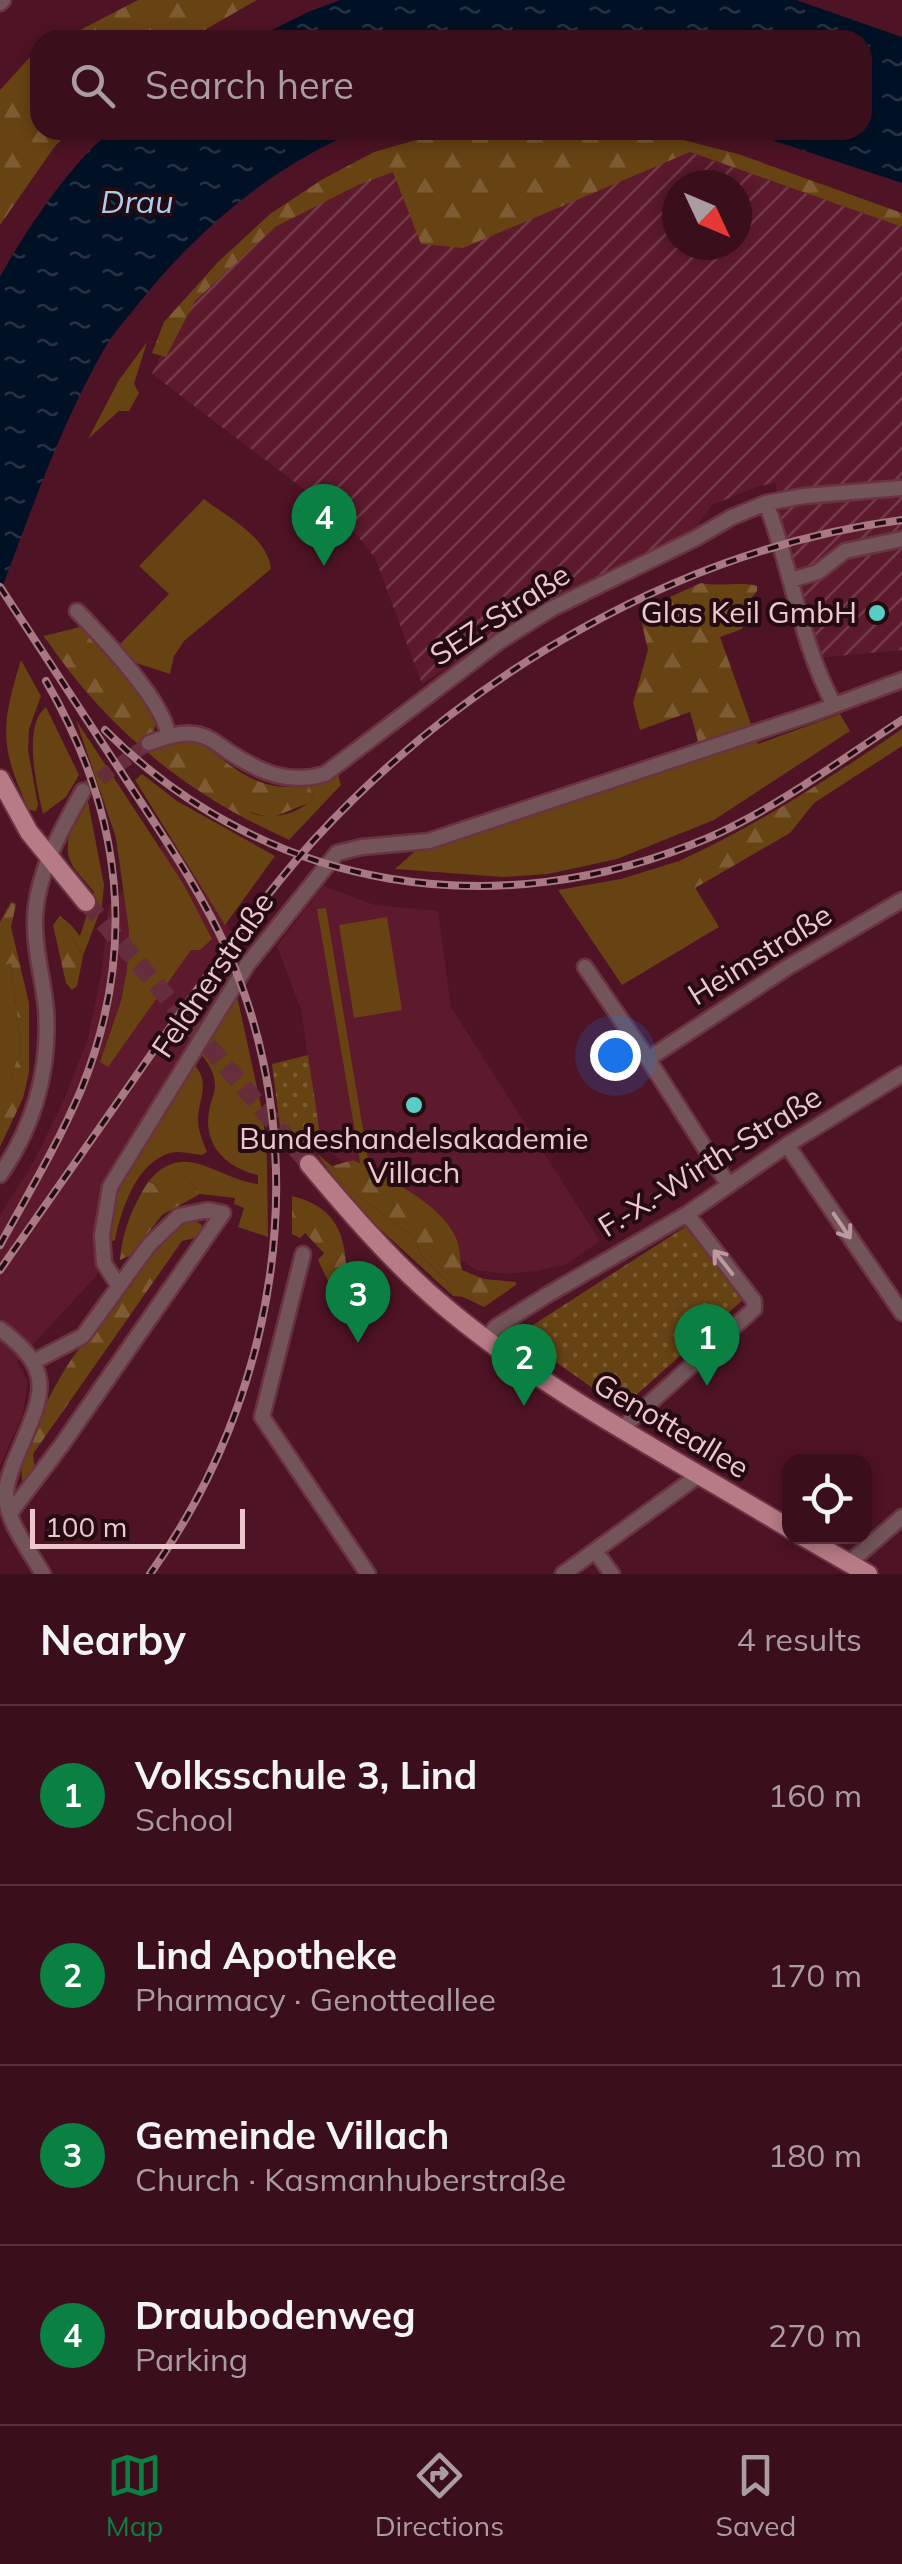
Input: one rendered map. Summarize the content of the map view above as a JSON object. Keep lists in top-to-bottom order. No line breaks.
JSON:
{"streets":{"main road":["Genotteallee"],"street":["SEZ-Straße","Heimstraße","Feldnerstraße","F.-X.-Wirth-Straße"]},"crossings":[["F.-X.-Wirth-Straße","Genotteallee"]],"water":["Drau"],"places":["Glas Keil GmbH","Bundeshandelsakademie Villach"],"scale_bar":"100 m","north":"bottom right","page":{"search":"Search here","pins":["4","3","1","2"],"scale":"100 m","heading":["Nearby","4 results"],"list":[{"mark":"1","name":"Volksschule 3, Lind","note":"School","value":"160 m"},{"mark":"2","name":"Lind Apotheke","note":"Pharmacy · Genotteallee","value":"170 m"},{"mark":"3","name":"Gemeinde Villach","note":"Church · Kasmanhuberstraße","value":"180 m"},{"mark":"4","name":"Draubodenweg","note":"Parking","value":"270 m"}],"nav":["Map","Directions","Saved"]}}
